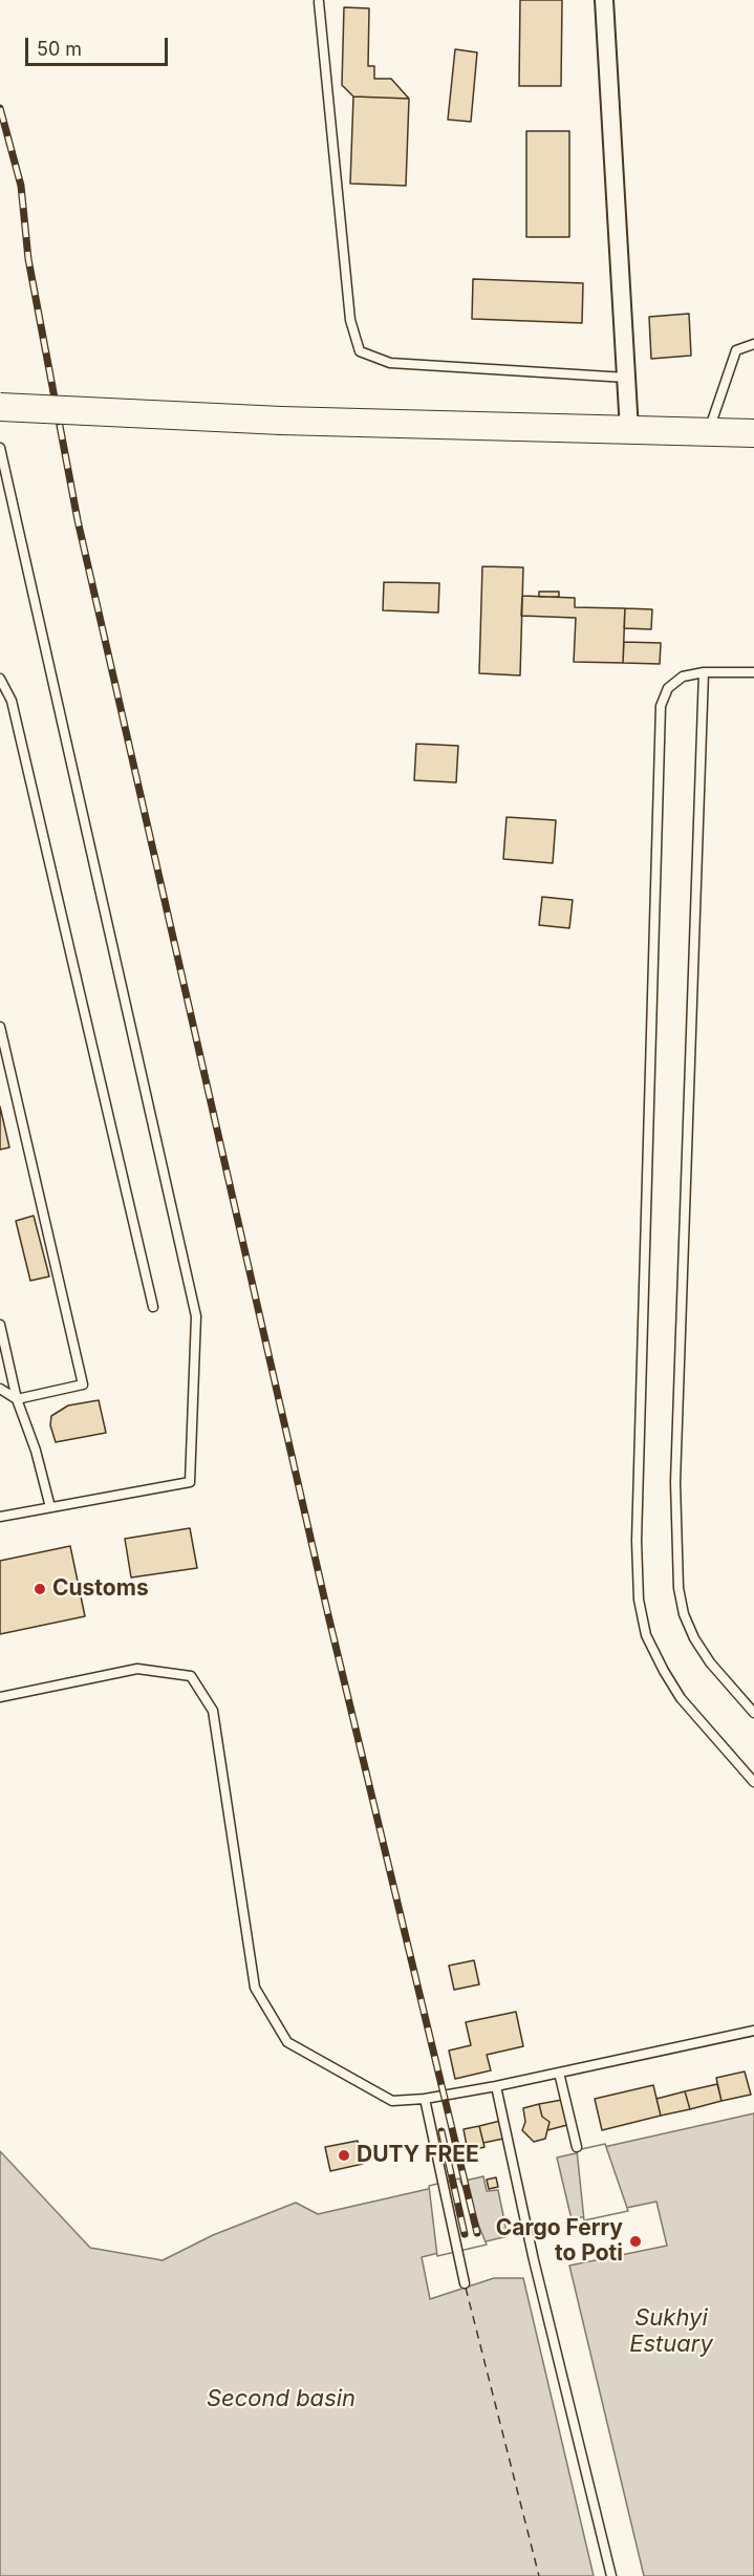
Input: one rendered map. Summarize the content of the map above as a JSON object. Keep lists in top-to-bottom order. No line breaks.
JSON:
{"water":["Sukhyi Estuary","Second basin"],"places":["Customs","DUTY FREE","Cargo Ferry to Poti"],"scale_bar":"50 m"}
